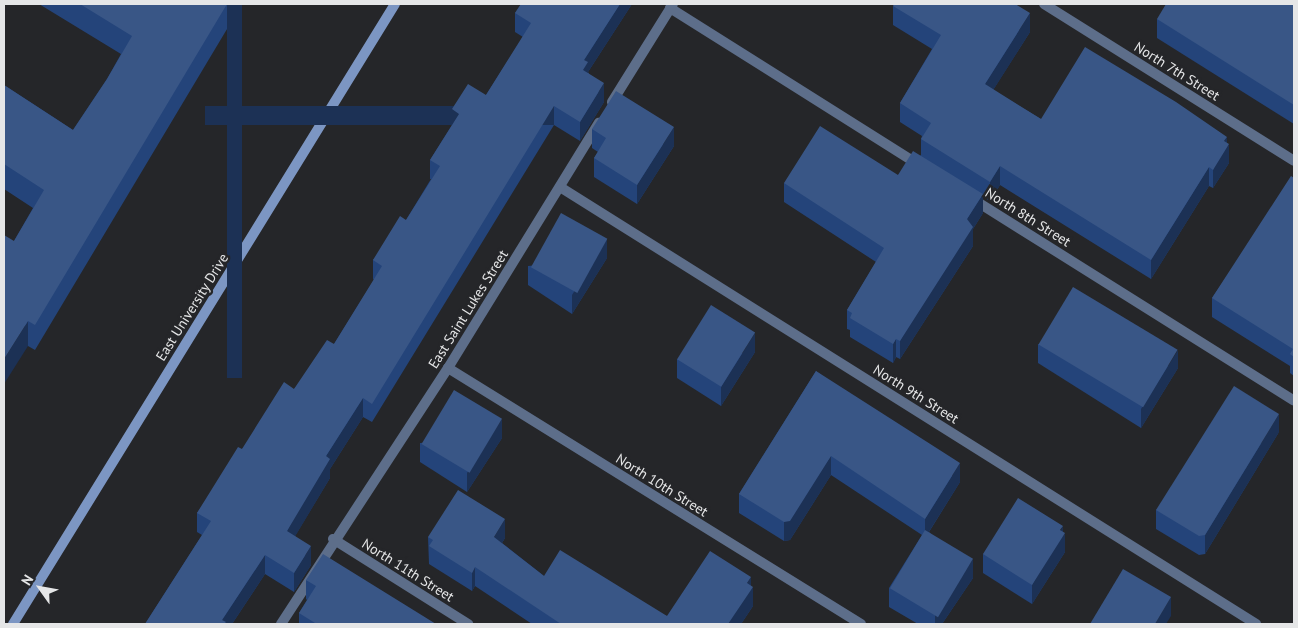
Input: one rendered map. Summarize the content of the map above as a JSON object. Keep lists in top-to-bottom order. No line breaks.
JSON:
{"streets":{"main road":["East University Drive"],"lane":["North 7th Street","North 8th Street","East Saint Lukes Street","North 9th Street","North 10th Street","North 11th Street"]},"crossings":[["East Saint Lukes Street","North 9th Street"],["East Saint Lukes Street","North 10th Street"],["East Saint Lukes Street","North 11th Street"]],"north":"top left"}
